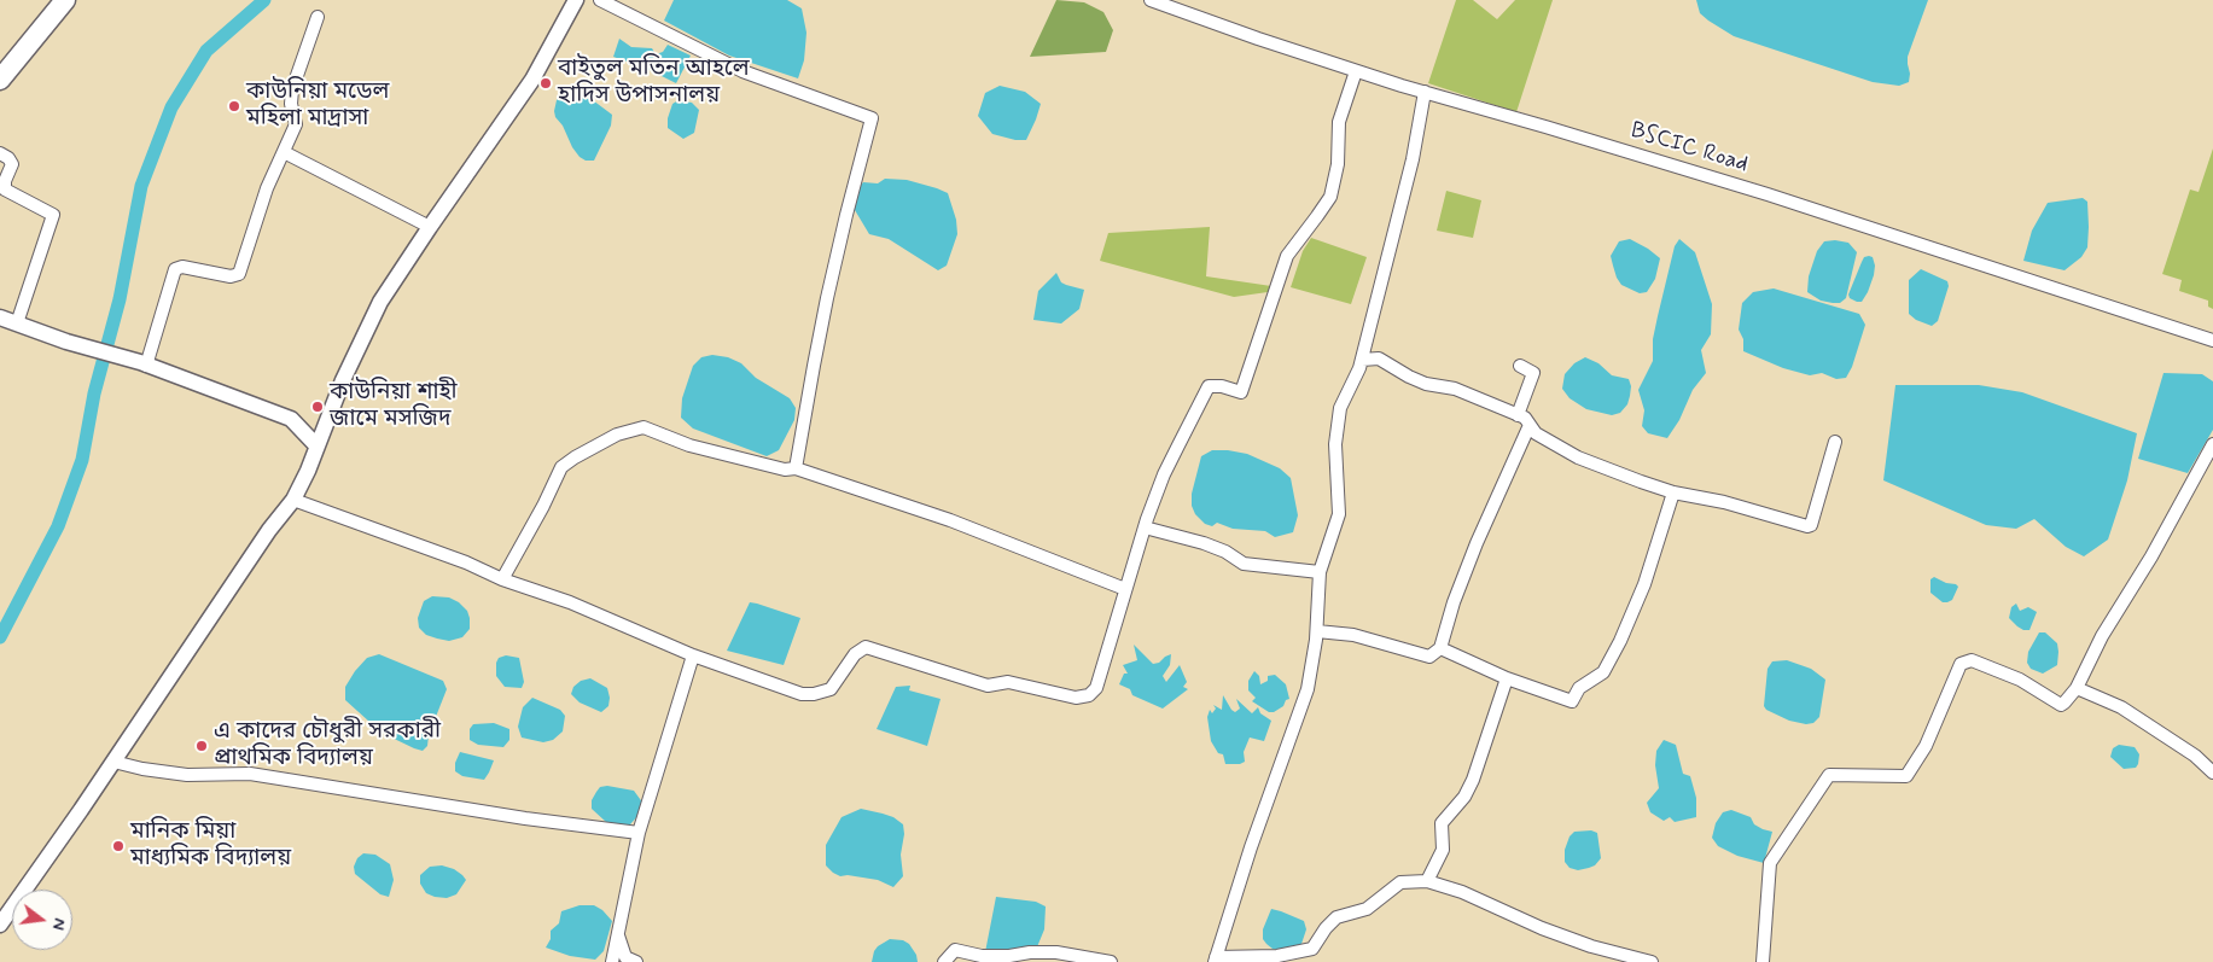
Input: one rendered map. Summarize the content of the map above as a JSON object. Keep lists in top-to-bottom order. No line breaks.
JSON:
{"streets":{"street":["BSCIC Road"]},"places":["বাইতুল মতিন আহলে হাদিস উপাসনালয়","কাউনিয়া মডেল মহিলা মাদ্রাসা","কাউনিয়া শাহী জামে মসজিদ","এ কাদের চৌধুরী সরকারী প্রাথমিক বিদ্যালয়","মানিক মিয়া মাধ্যমিক বিদ্যালয়"],"north":"right"}
